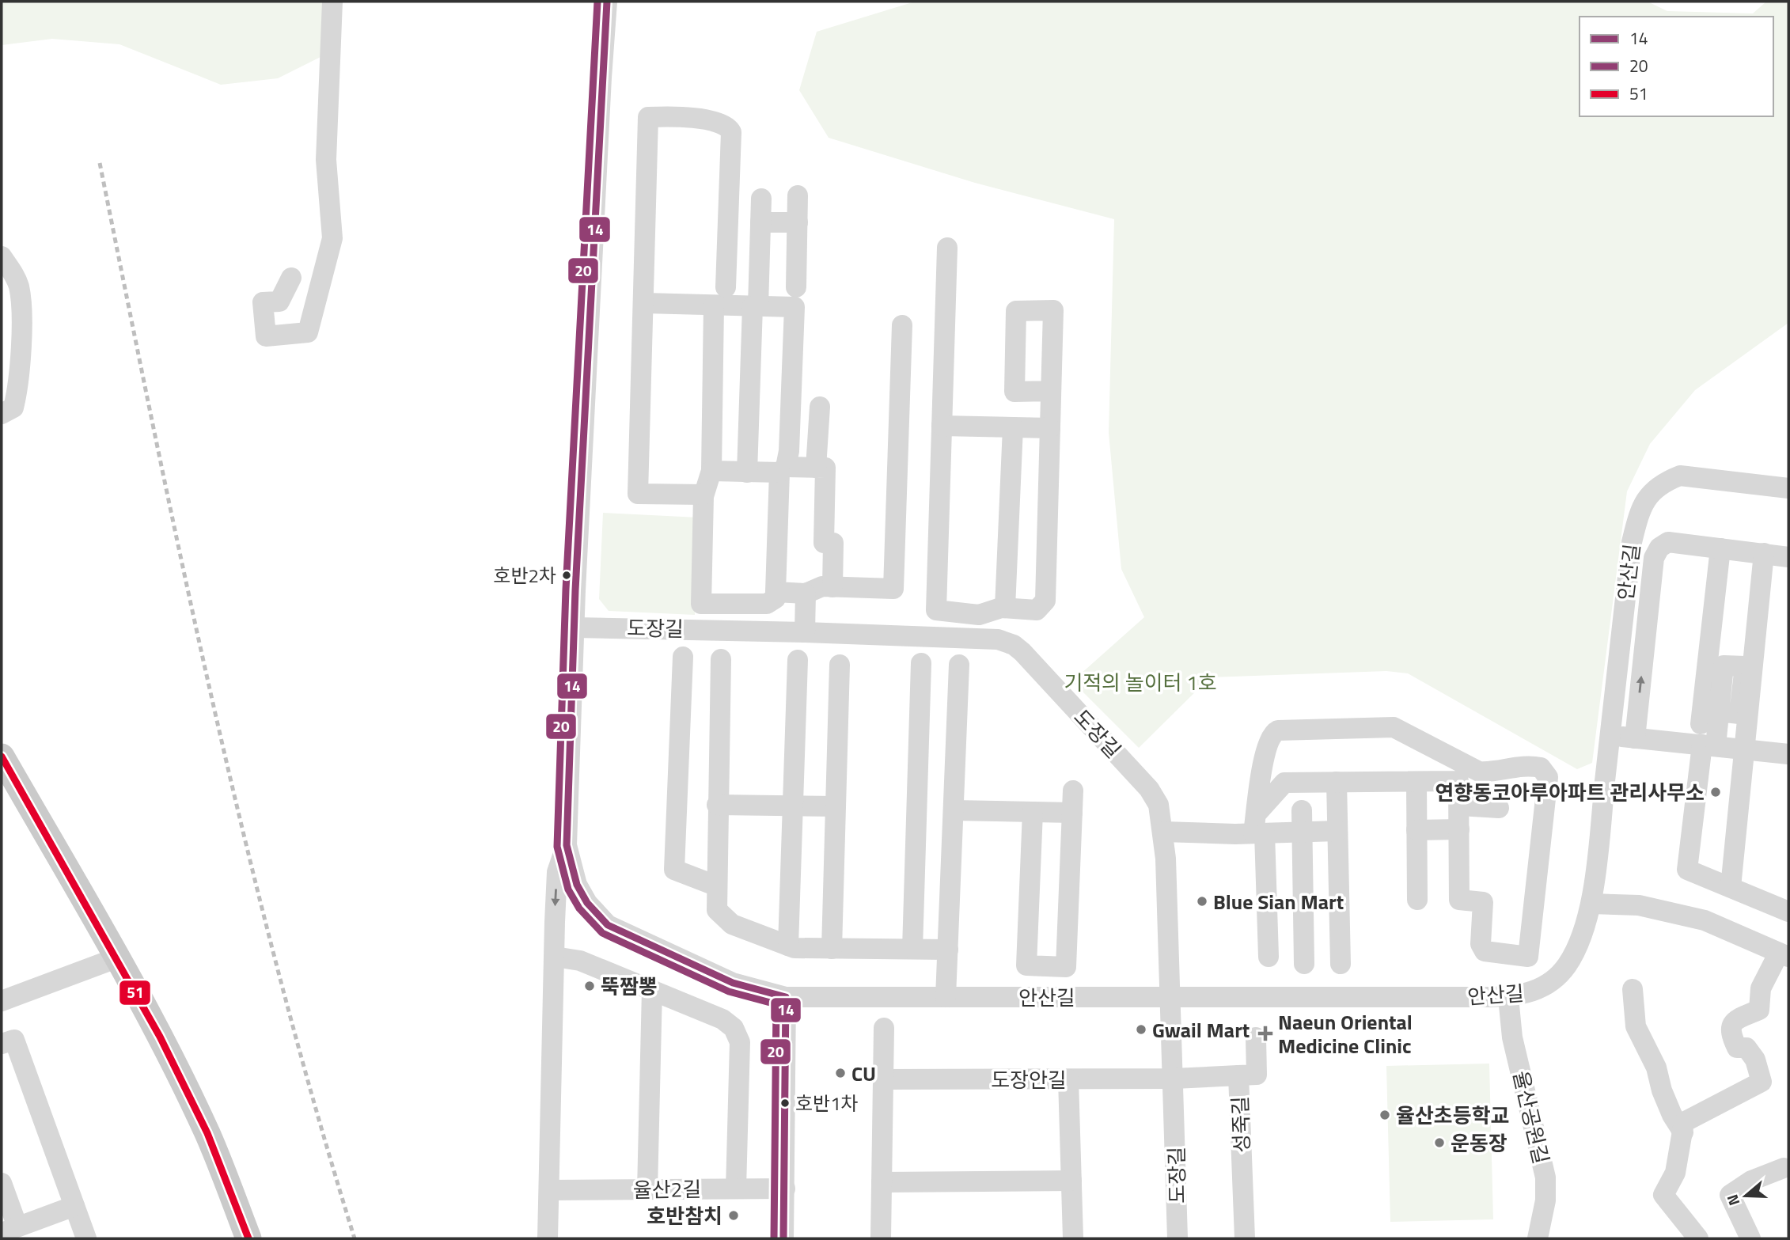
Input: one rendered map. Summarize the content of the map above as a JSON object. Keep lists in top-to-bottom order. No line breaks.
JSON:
{"streets":{"street":["안산길","도장길","도장안길","율산공원길","성죽길","율산2길"]},"crossings":[["안산길","도장길"],["안산길","율산공원길"],["도장길","도장안길"],["도장길","성죽길"],["도장안길","성죽길"]],"parks":["기적의 놀이터 1호"],"places":{"other":["호반2차","연향동코아루아파트 관리사무소","Blue Sian Mart","뚝짬뽕","Gwail Mart","CU","호반1차","율산초등학교","운동장","호반참치"],"health":["Naeun Oriental Medicine Clinic"]},"lines":["transit line 14","transit line 20","transit line 51"],"legend":["14","20","51"],"north":"left"}
